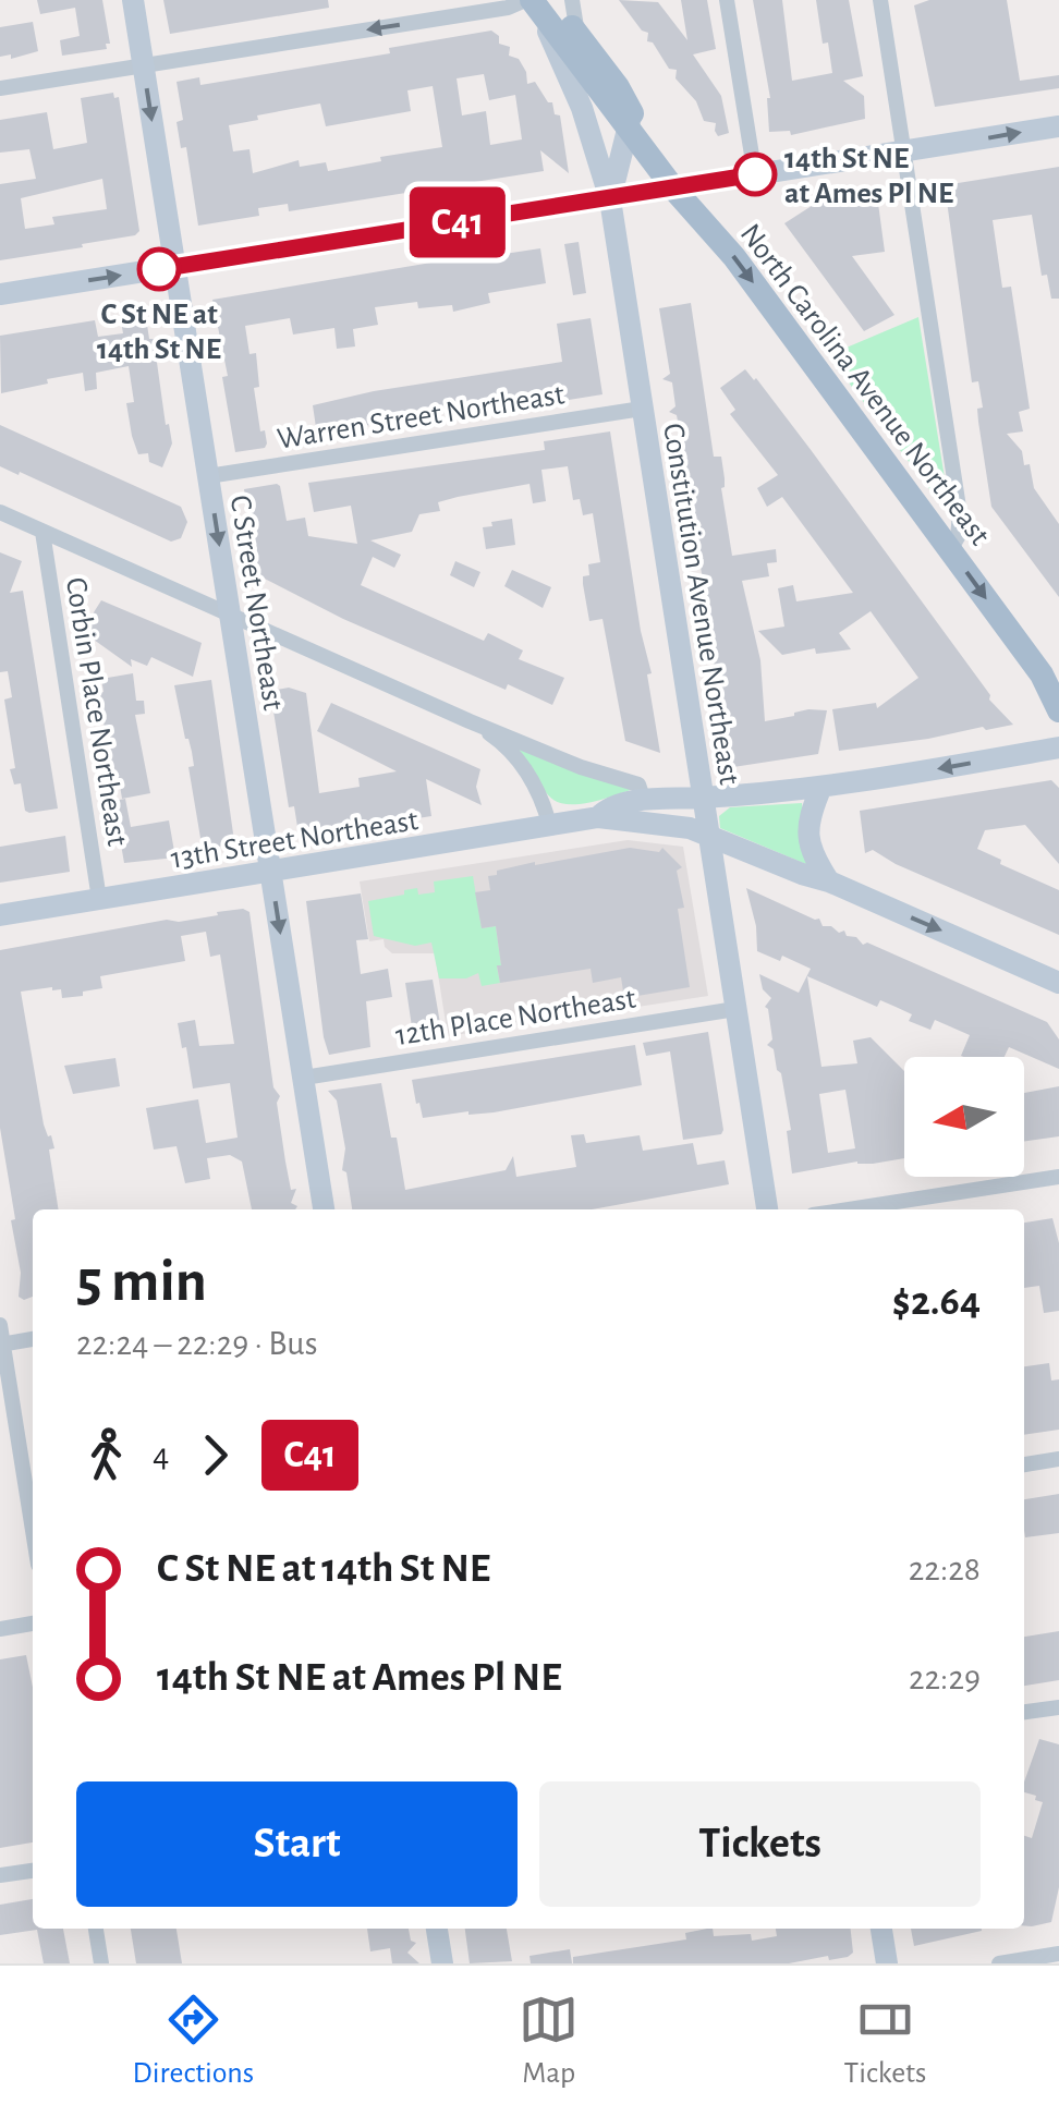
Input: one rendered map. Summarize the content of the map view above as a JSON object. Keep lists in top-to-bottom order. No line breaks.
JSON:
{"streets":{"main road":["North Carolina Avenue Northeast"],"street":["Warren Street Northeast","C Street Northeast","Constitution Avenue Northeast","Corbin Place Northeast","13th Street Northeast","12th Place Northeast"]},"crossings":[["North Carolina Avenue Northeast","Constitution Avenue Northeast"],["Warren Street Northeast","C Street Northeast"],["Warren Street Northeast","Constitution Avenue Northeast"],["C Street Northeast","13th Street Northeast"],["C Street Northeast","12th Place Northeast"],["Constitution Avenue Northeast","13th Street Northeast"],["Constitution Avenue Northeast","12th Place Northeast"],["Corbin Place Northeast","13th Street Northeast"]],"one_way":["North Carolina Avenue Northeast","C Street Northeast"],"places":["14th St NE at Ames Pl NE","C St NE at 14th St NE"],"lines":["bus line C41"],"north":"left","page":{"on_map":"C41","heading":["5 min","22:24 – 22:29 · Bus","$2.64"],"legs":["4","C41"],"list":[{"name":"C St NE at 14th St NE","value":"22:28"},{"name":"14th St NE at Ames Pl NE","value":"22:29"}],"buttons":["Start","Tickets"],"tabs":["Directions","Map","Tickets"]}}
